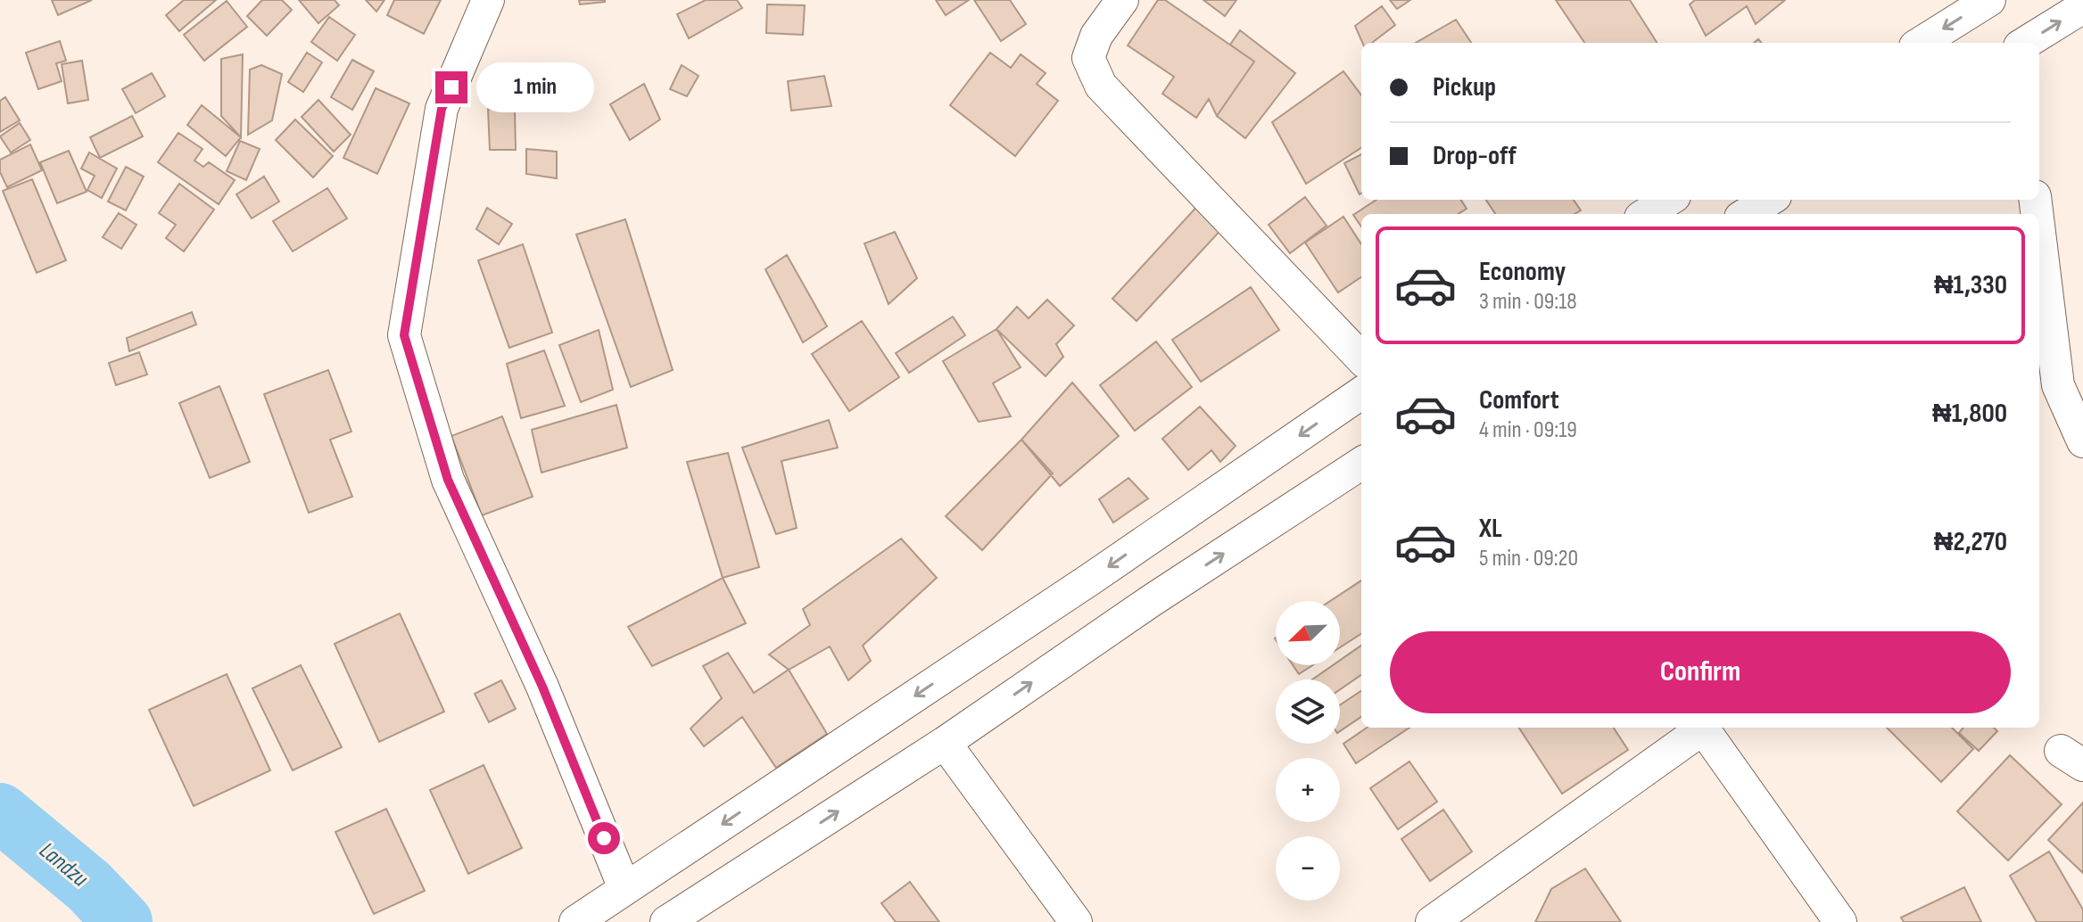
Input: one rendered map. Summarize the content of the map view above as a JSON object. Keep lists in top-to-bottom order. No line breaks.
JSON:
{"water":["Landzu"],"north":"bottom left","page":{"banner":["Pickup","Drop-off"],"bubble":"1 min","list":[{"name":"Economy","note":"3 min · 09:18","value":"₦1,330"},{"name":"Comfort","note":"4 min · 09:19","value":"₦1,800"},{"name":"XL","note":"5 min · 09:20","value":"₦2,270"}],"map_buttons":["+","−"],"buttons":"Confirm"}}
